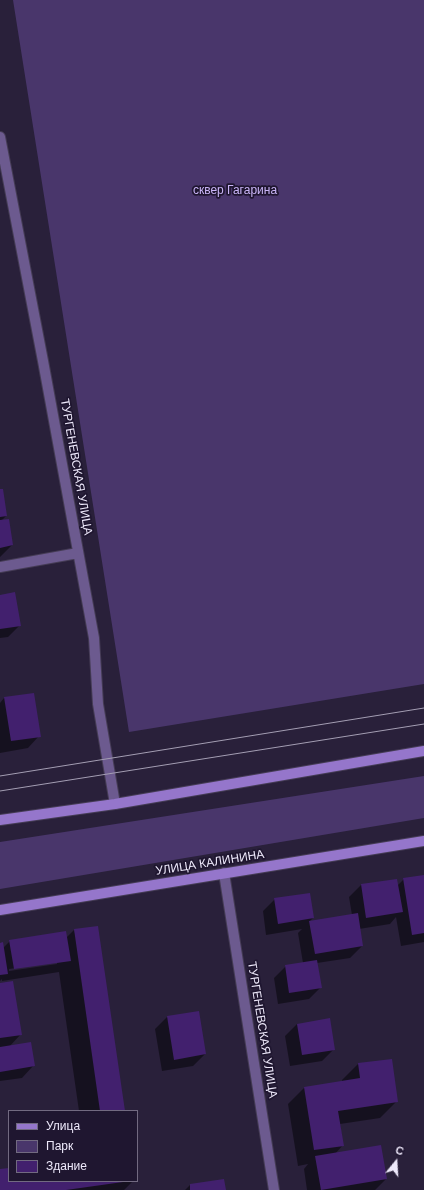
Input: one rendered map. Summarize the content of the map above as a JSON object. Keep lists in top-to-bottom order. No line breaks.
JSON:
{"streets":{"main road":["УЛИЦА КАЛИНИНА"],"street":["ТУРГЕНЕВСКАЯ УЛИЦА"]},"crossings":[["ТУРГЕНЕВСКАЯ УЛИЦА","УЛИЦА КАЛИНИНА"]],"parks":["сквер Гагарина"],"legend":["Улица","Парк","Здание"],"north":"top"}
